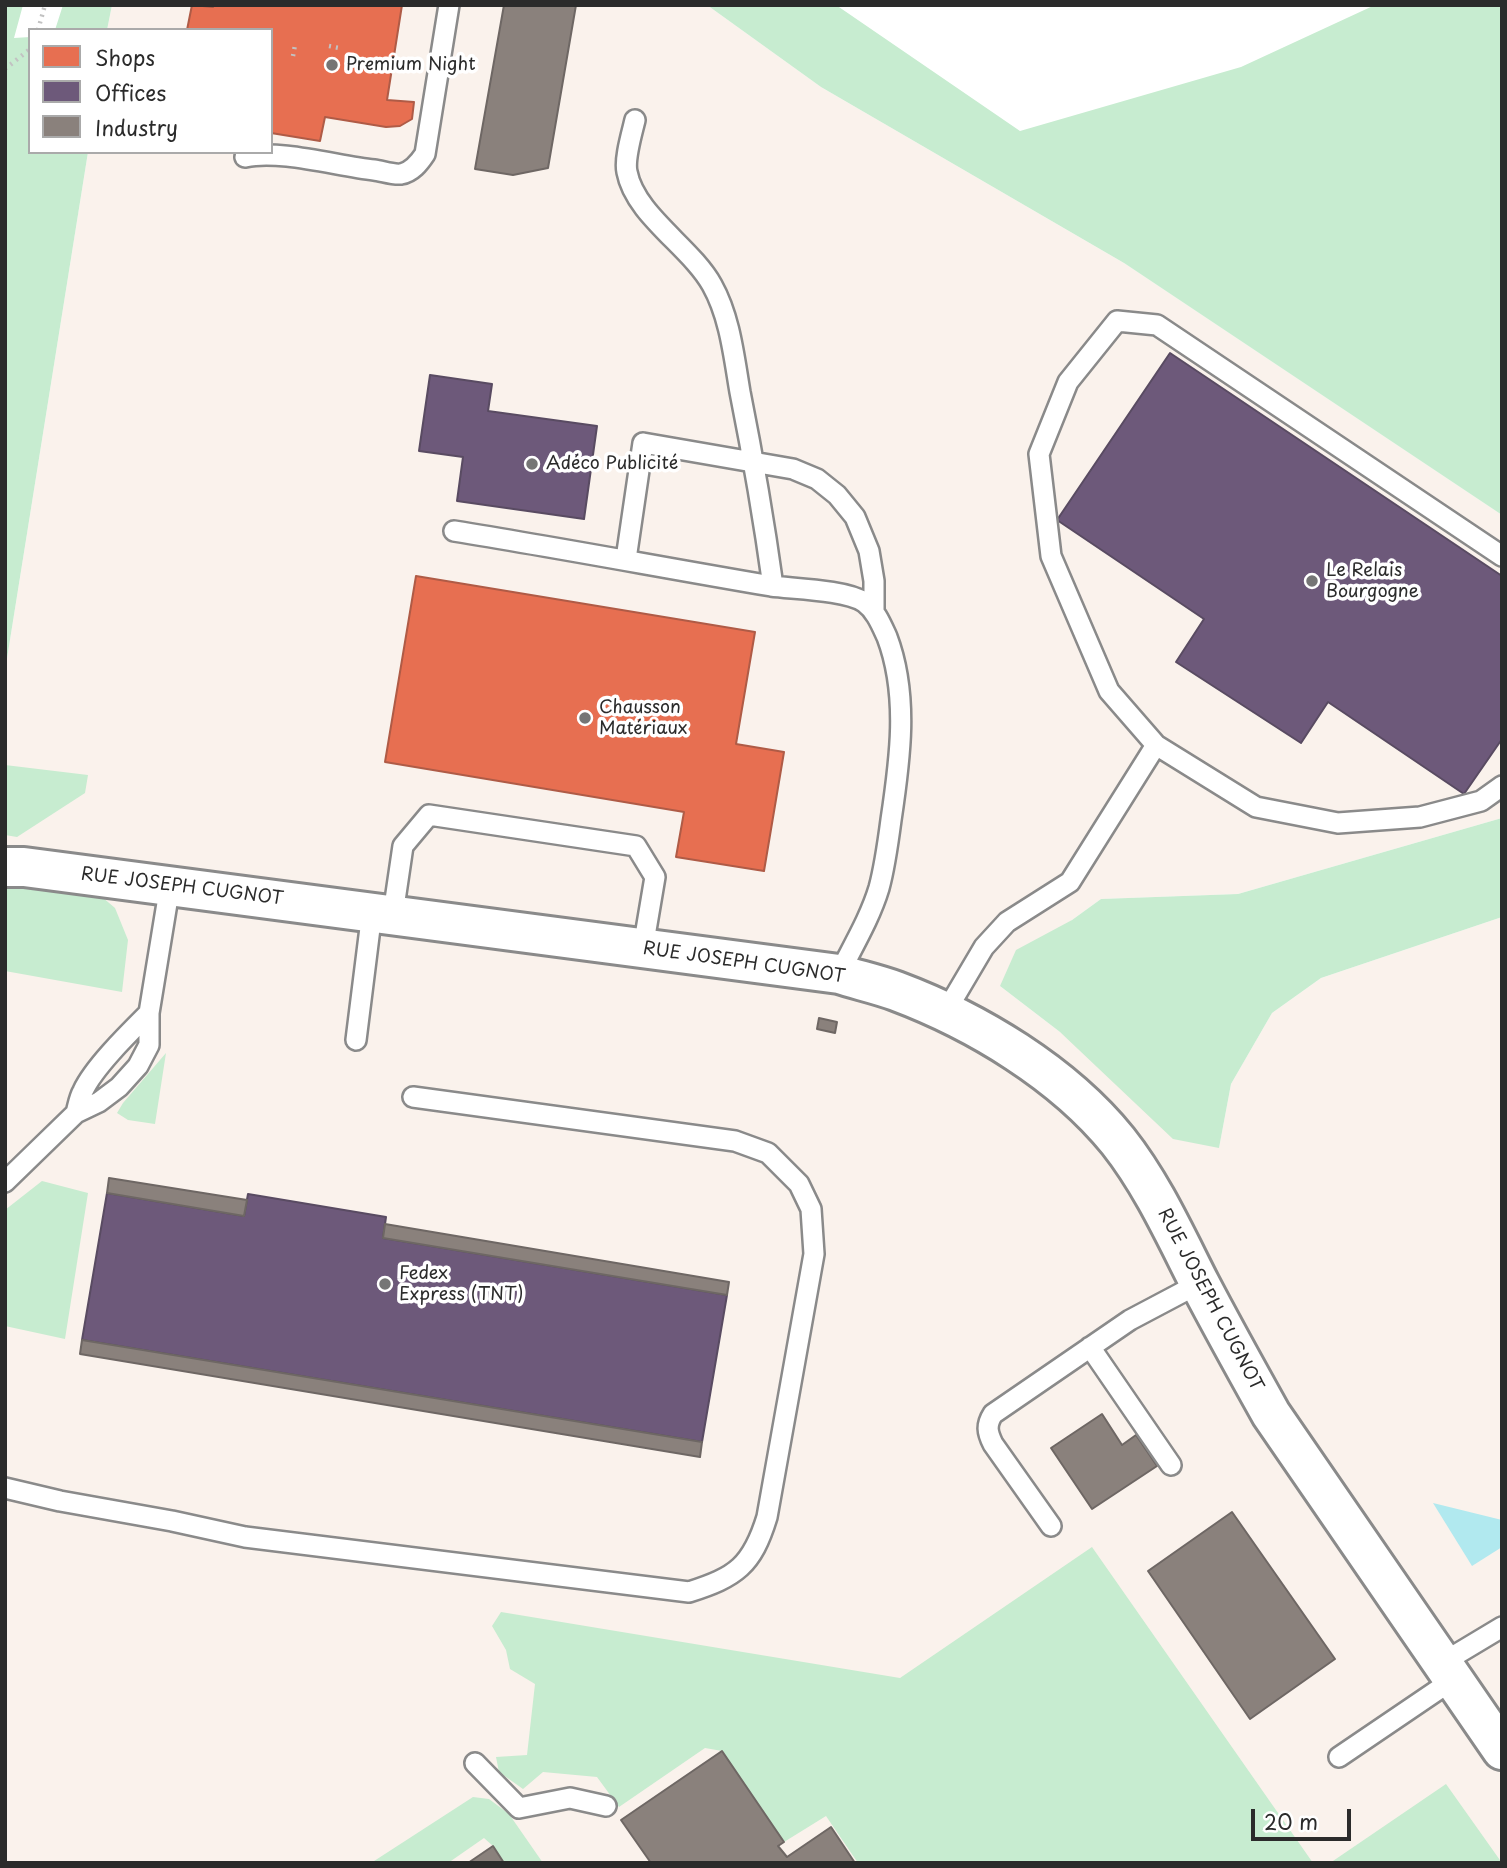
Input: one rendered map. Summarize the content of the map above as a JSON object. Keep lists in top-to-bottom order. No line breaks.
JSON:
{"streets":{"street":["RUE JOSEPH CUGNOT"]},"places":["Premium Night","Adéco Publicité","Le Relais Bourgogne","Chausson Matériaux","Fedex Express (TNT)"],"legend":["Shops","Offices","Industry"],"scale_bar":"20 m"}
